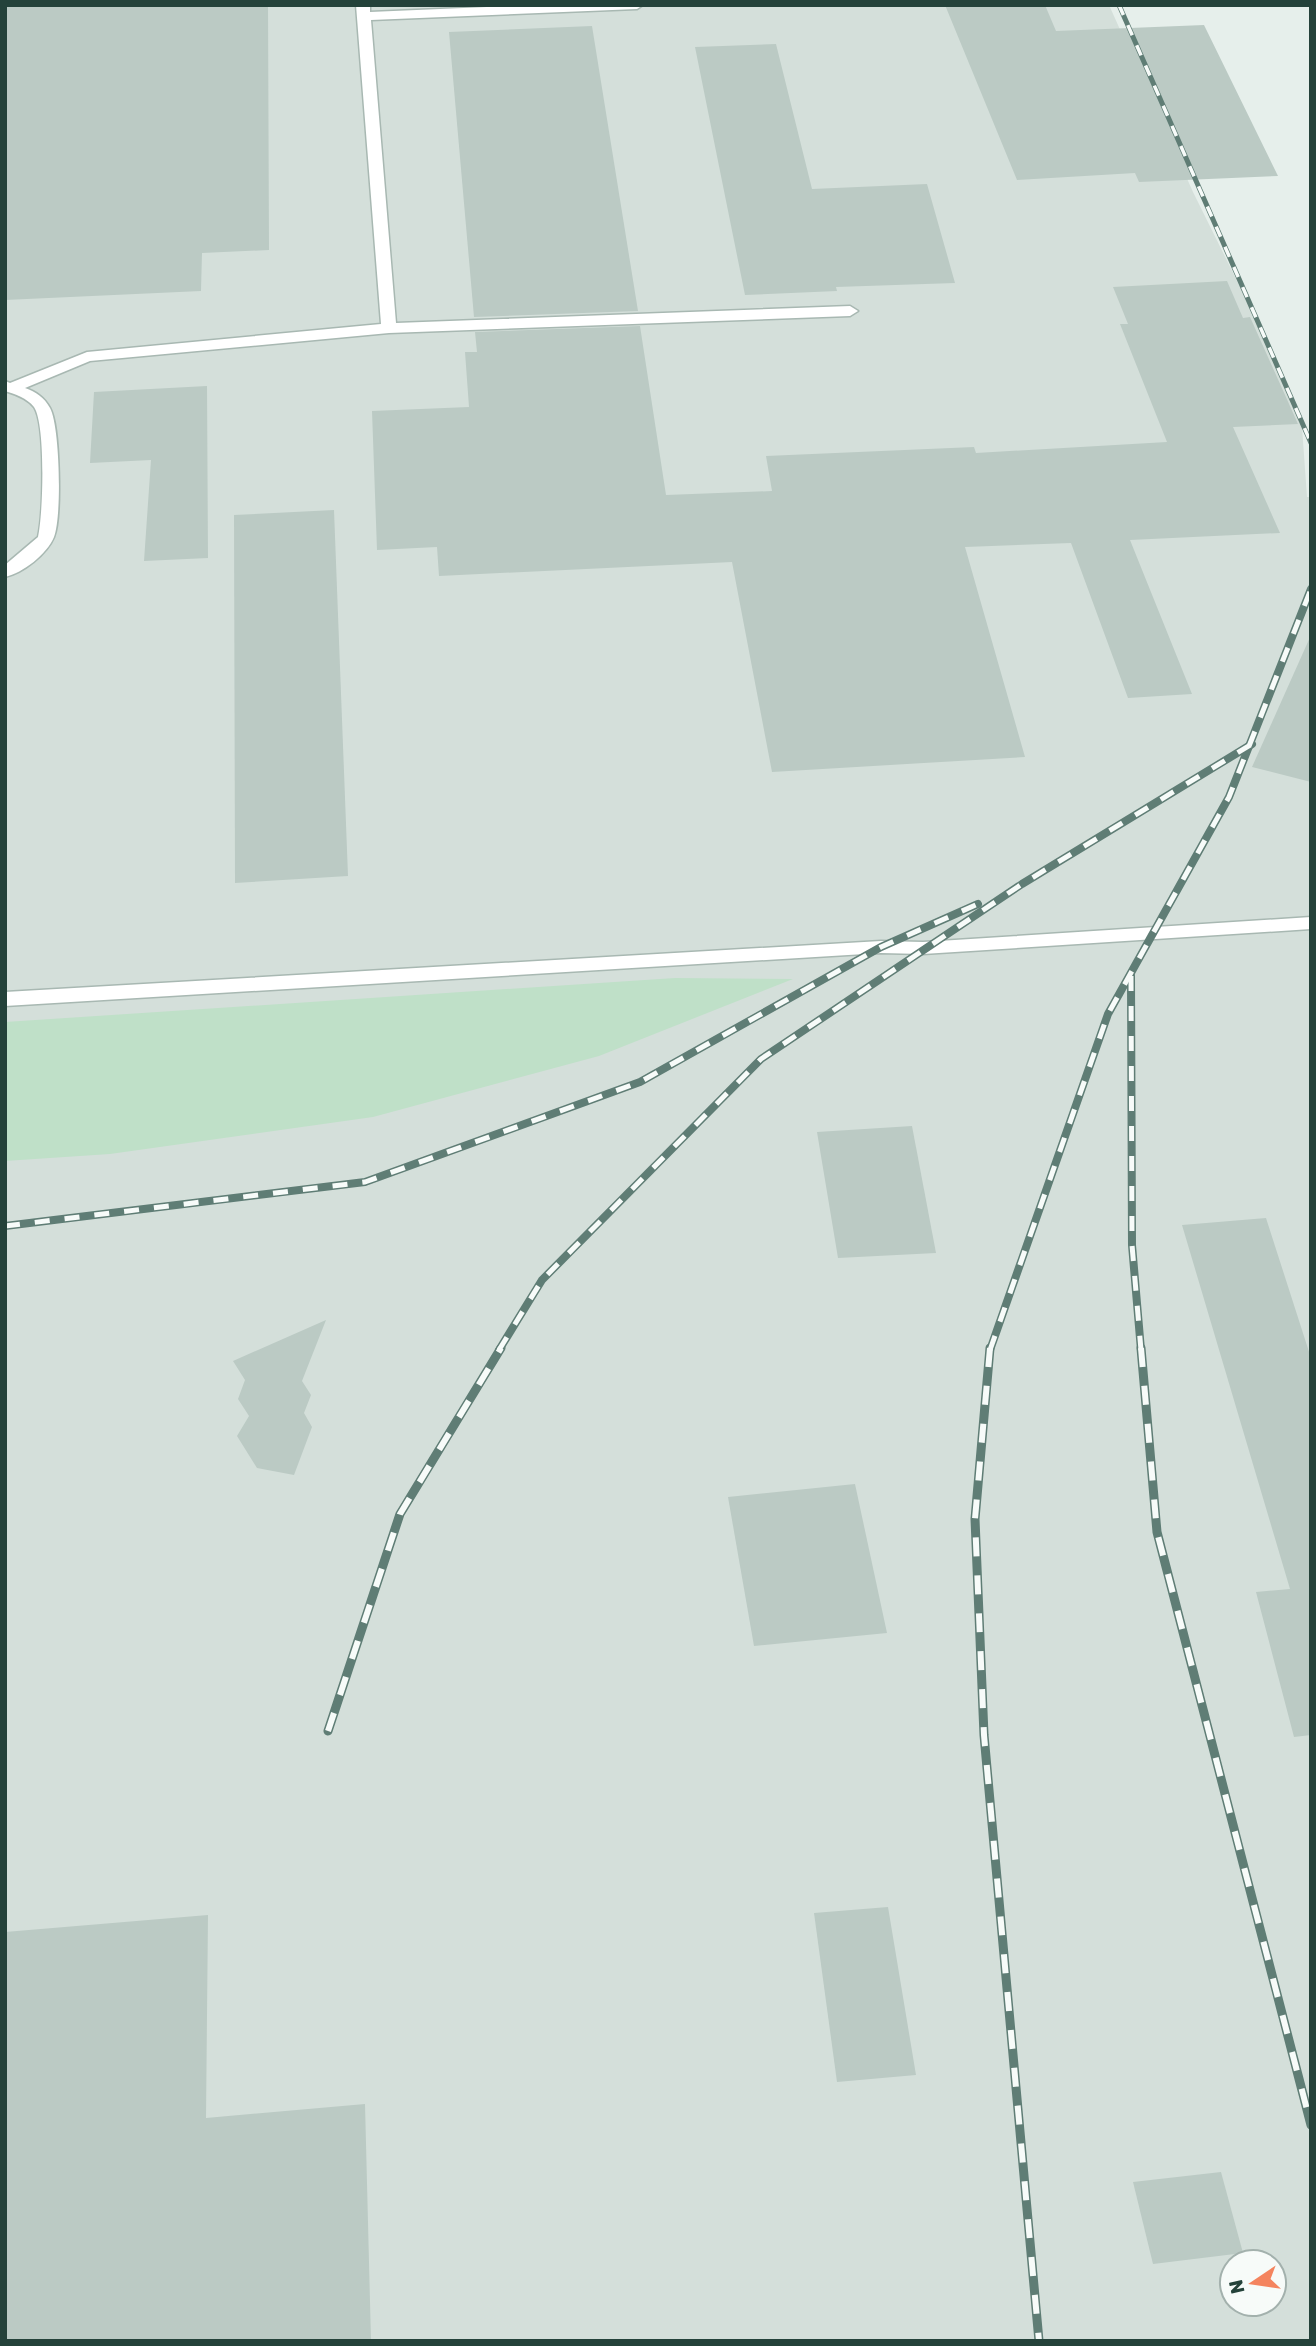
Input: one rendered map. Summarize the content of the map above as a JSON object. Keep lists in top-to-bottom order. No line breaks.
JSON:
{"north":"left"}
